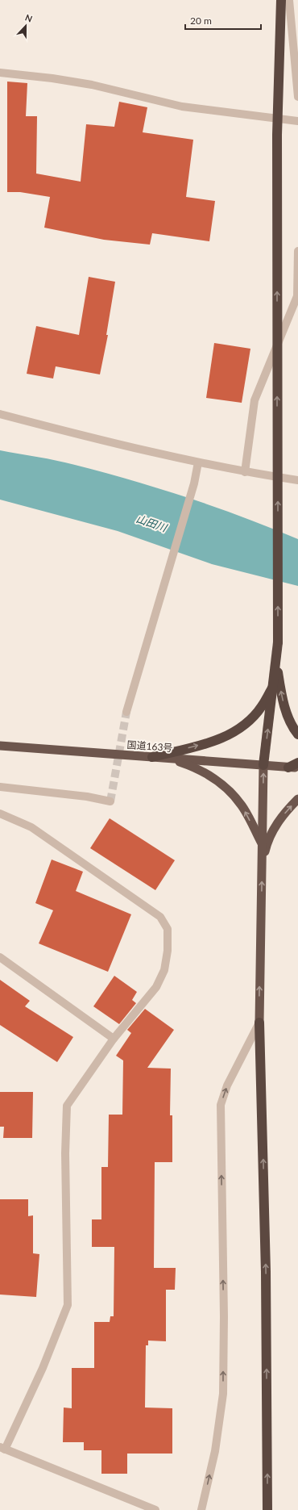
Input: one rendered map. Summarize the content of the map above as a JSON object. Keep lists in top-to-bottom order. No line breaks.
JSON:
{"streets":{"highway":["国道163号"]},"water":["山田川"],"scale_bar":"20 m","north":"top"}
